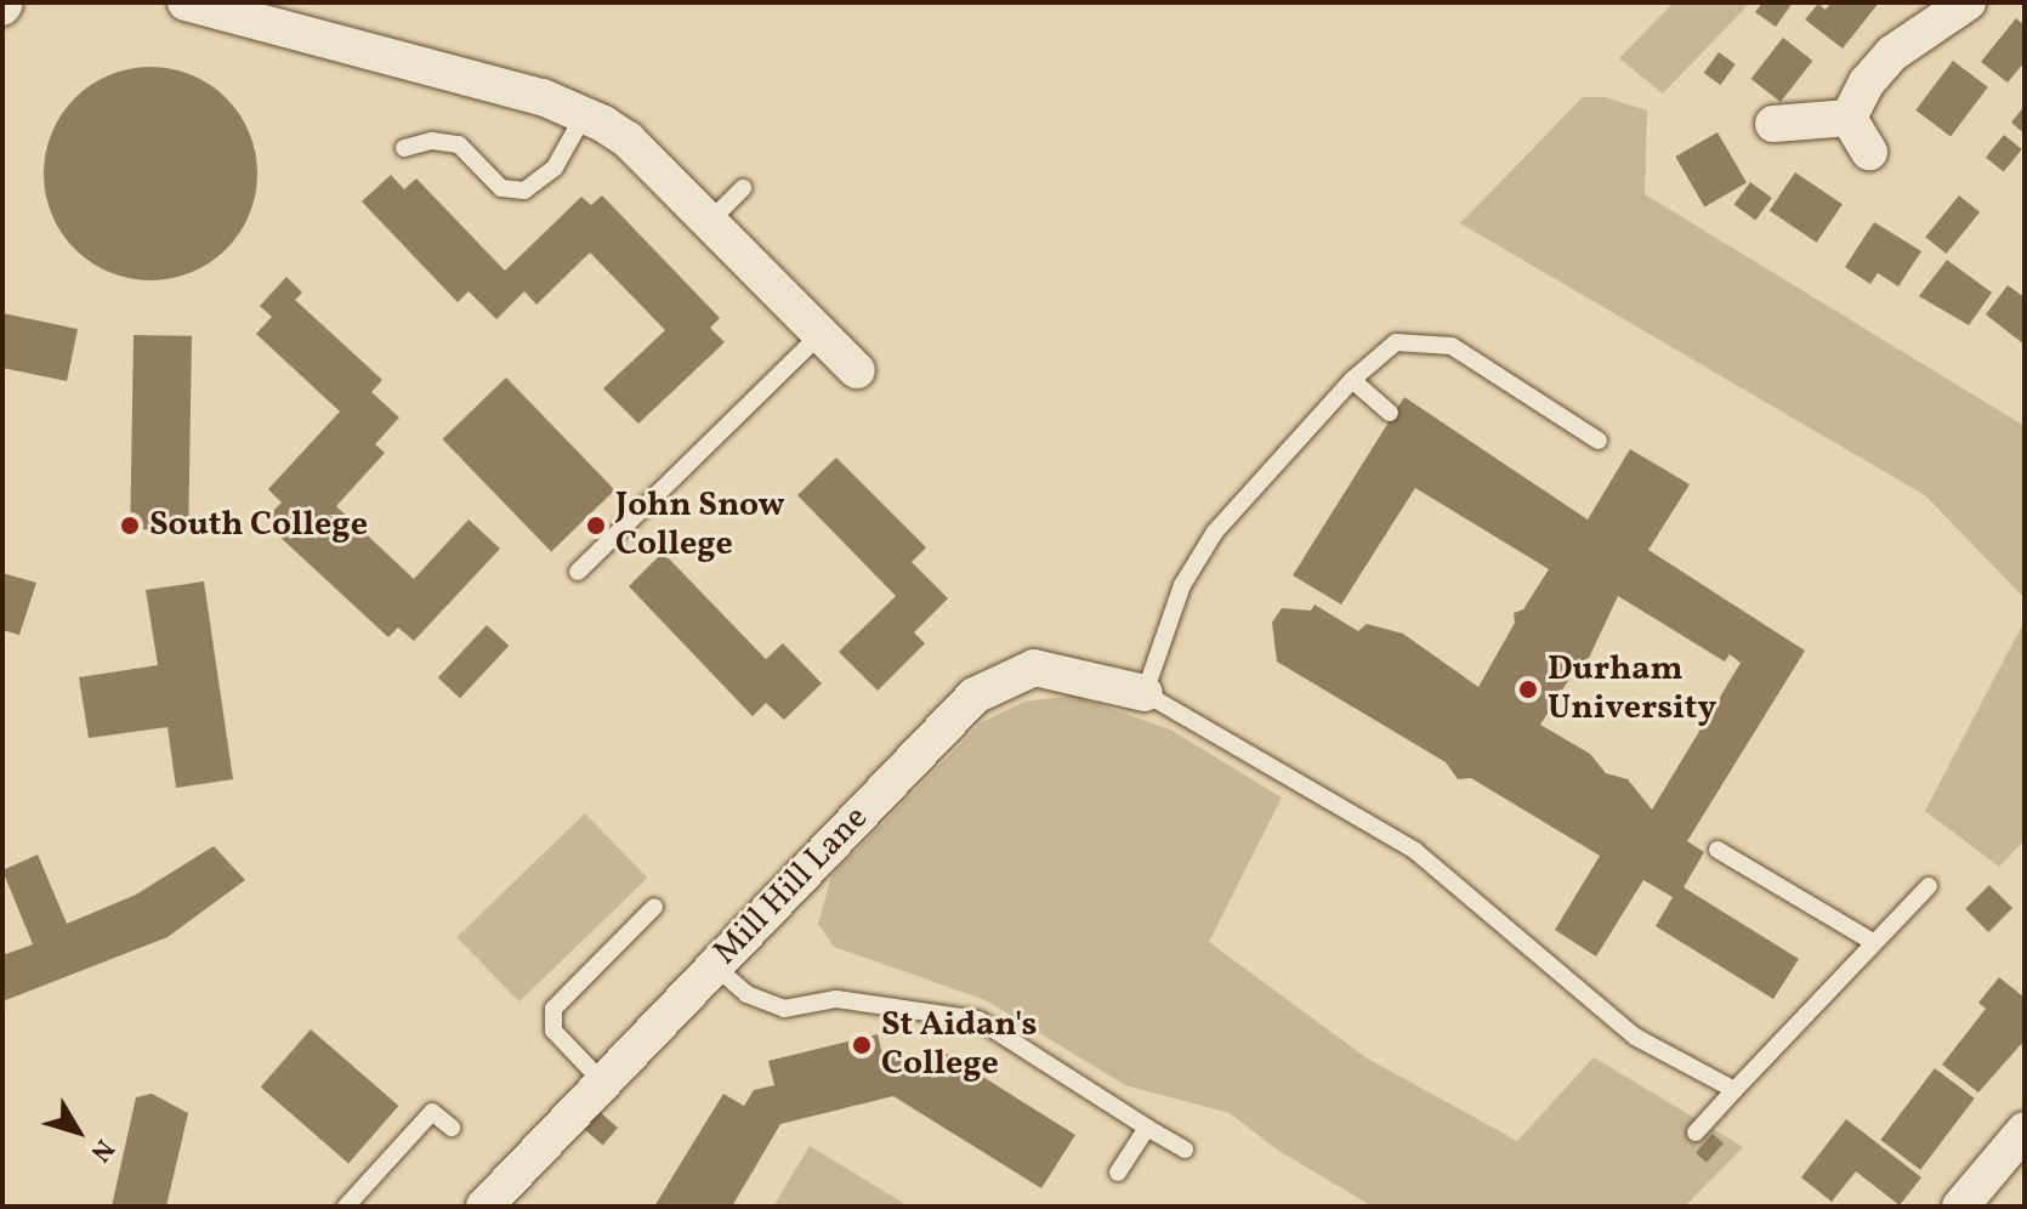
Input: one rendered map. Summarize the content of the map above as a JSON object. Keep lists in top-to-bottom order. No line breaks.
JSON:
{"streets":{"street":["Mill Hill Lane"]},"places":["South College","John Snow College","Durham University","St Aidan's College"],"north":"bottom right"}
